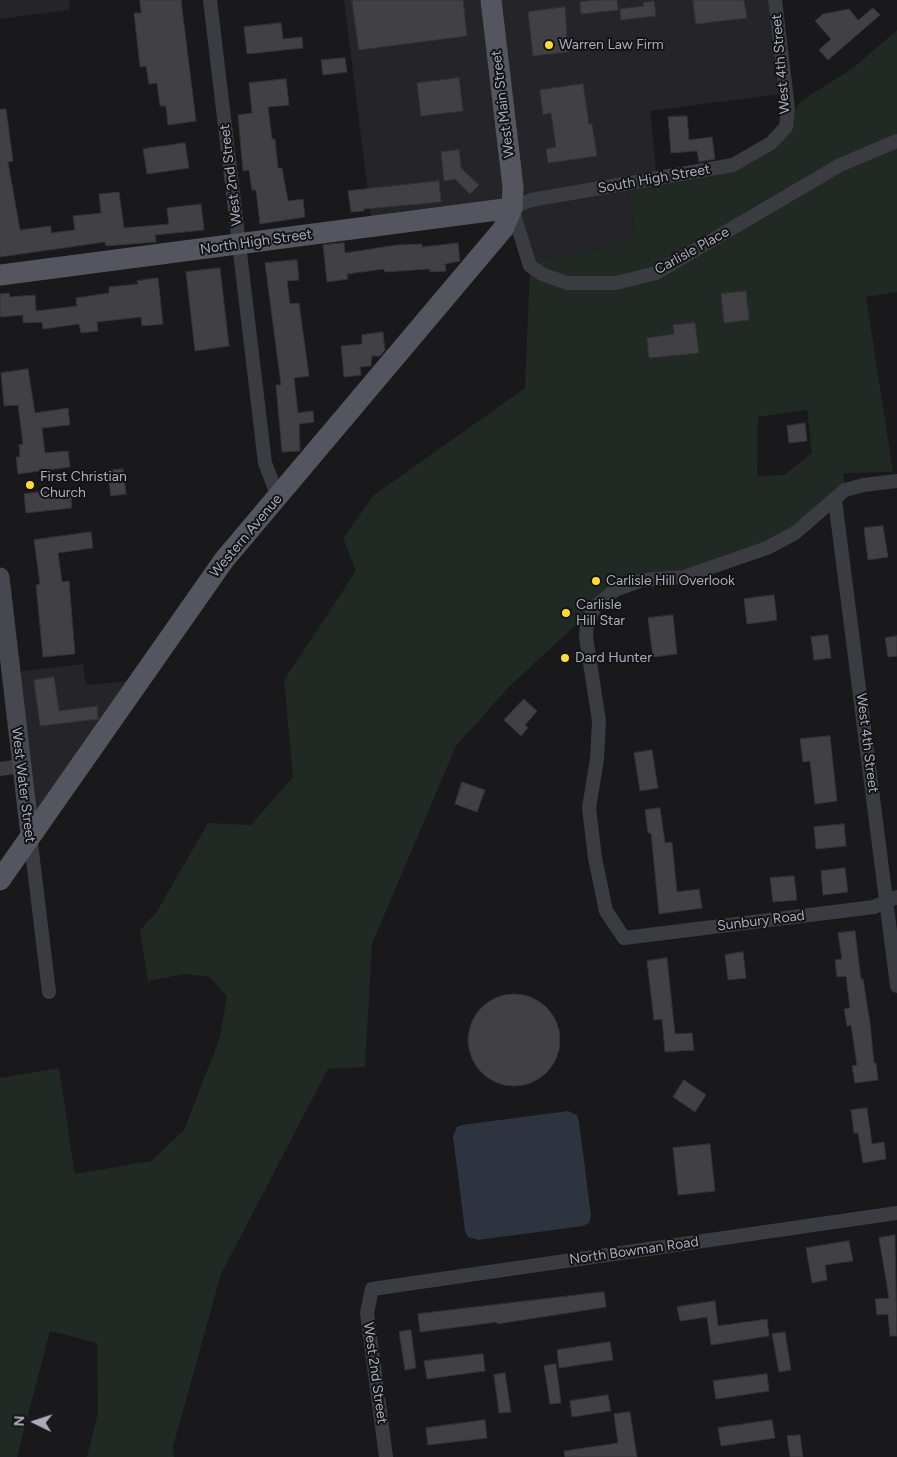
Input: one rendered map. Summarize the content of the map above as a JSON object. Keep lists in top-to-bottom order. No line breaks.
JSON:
{"streets":{"main road":["West Main Street","North High Street","Western Avenue"],"street":["West 4th Street","West 2nd Street","South High Street","Carlisle Place","West Water Street","Sunbury Road","North Bowman Road"]},"crossings":[["West 4th Street","South High Street"],["West 4th Street","Sunbury Road"],["West Main Street","South High Street"],["West Main Street","North High Street"],["West Main Street","Carlisle Place"],["West Main Street","Western Avenue"],["West 2nd Street","North High Street"],["West 2nd Street","Western Avenue"],["West 2nd Street","North Bowman Road"],["South High Street","North High Street"],["South High Street","Carlisle Place"],["South High Street","Western Avenue"],["North High Street","Carlisle Place"],["North High Street","Western Avenue"],["Carlisle Place","Western Avenue"],["Western Avenue","West Water Street"]],"places":["Warren Law Firm","First Christian Church","Carlisle Hill Overlook","Carlisle Hill Star","Dard Hunter"],"north":"left"}
